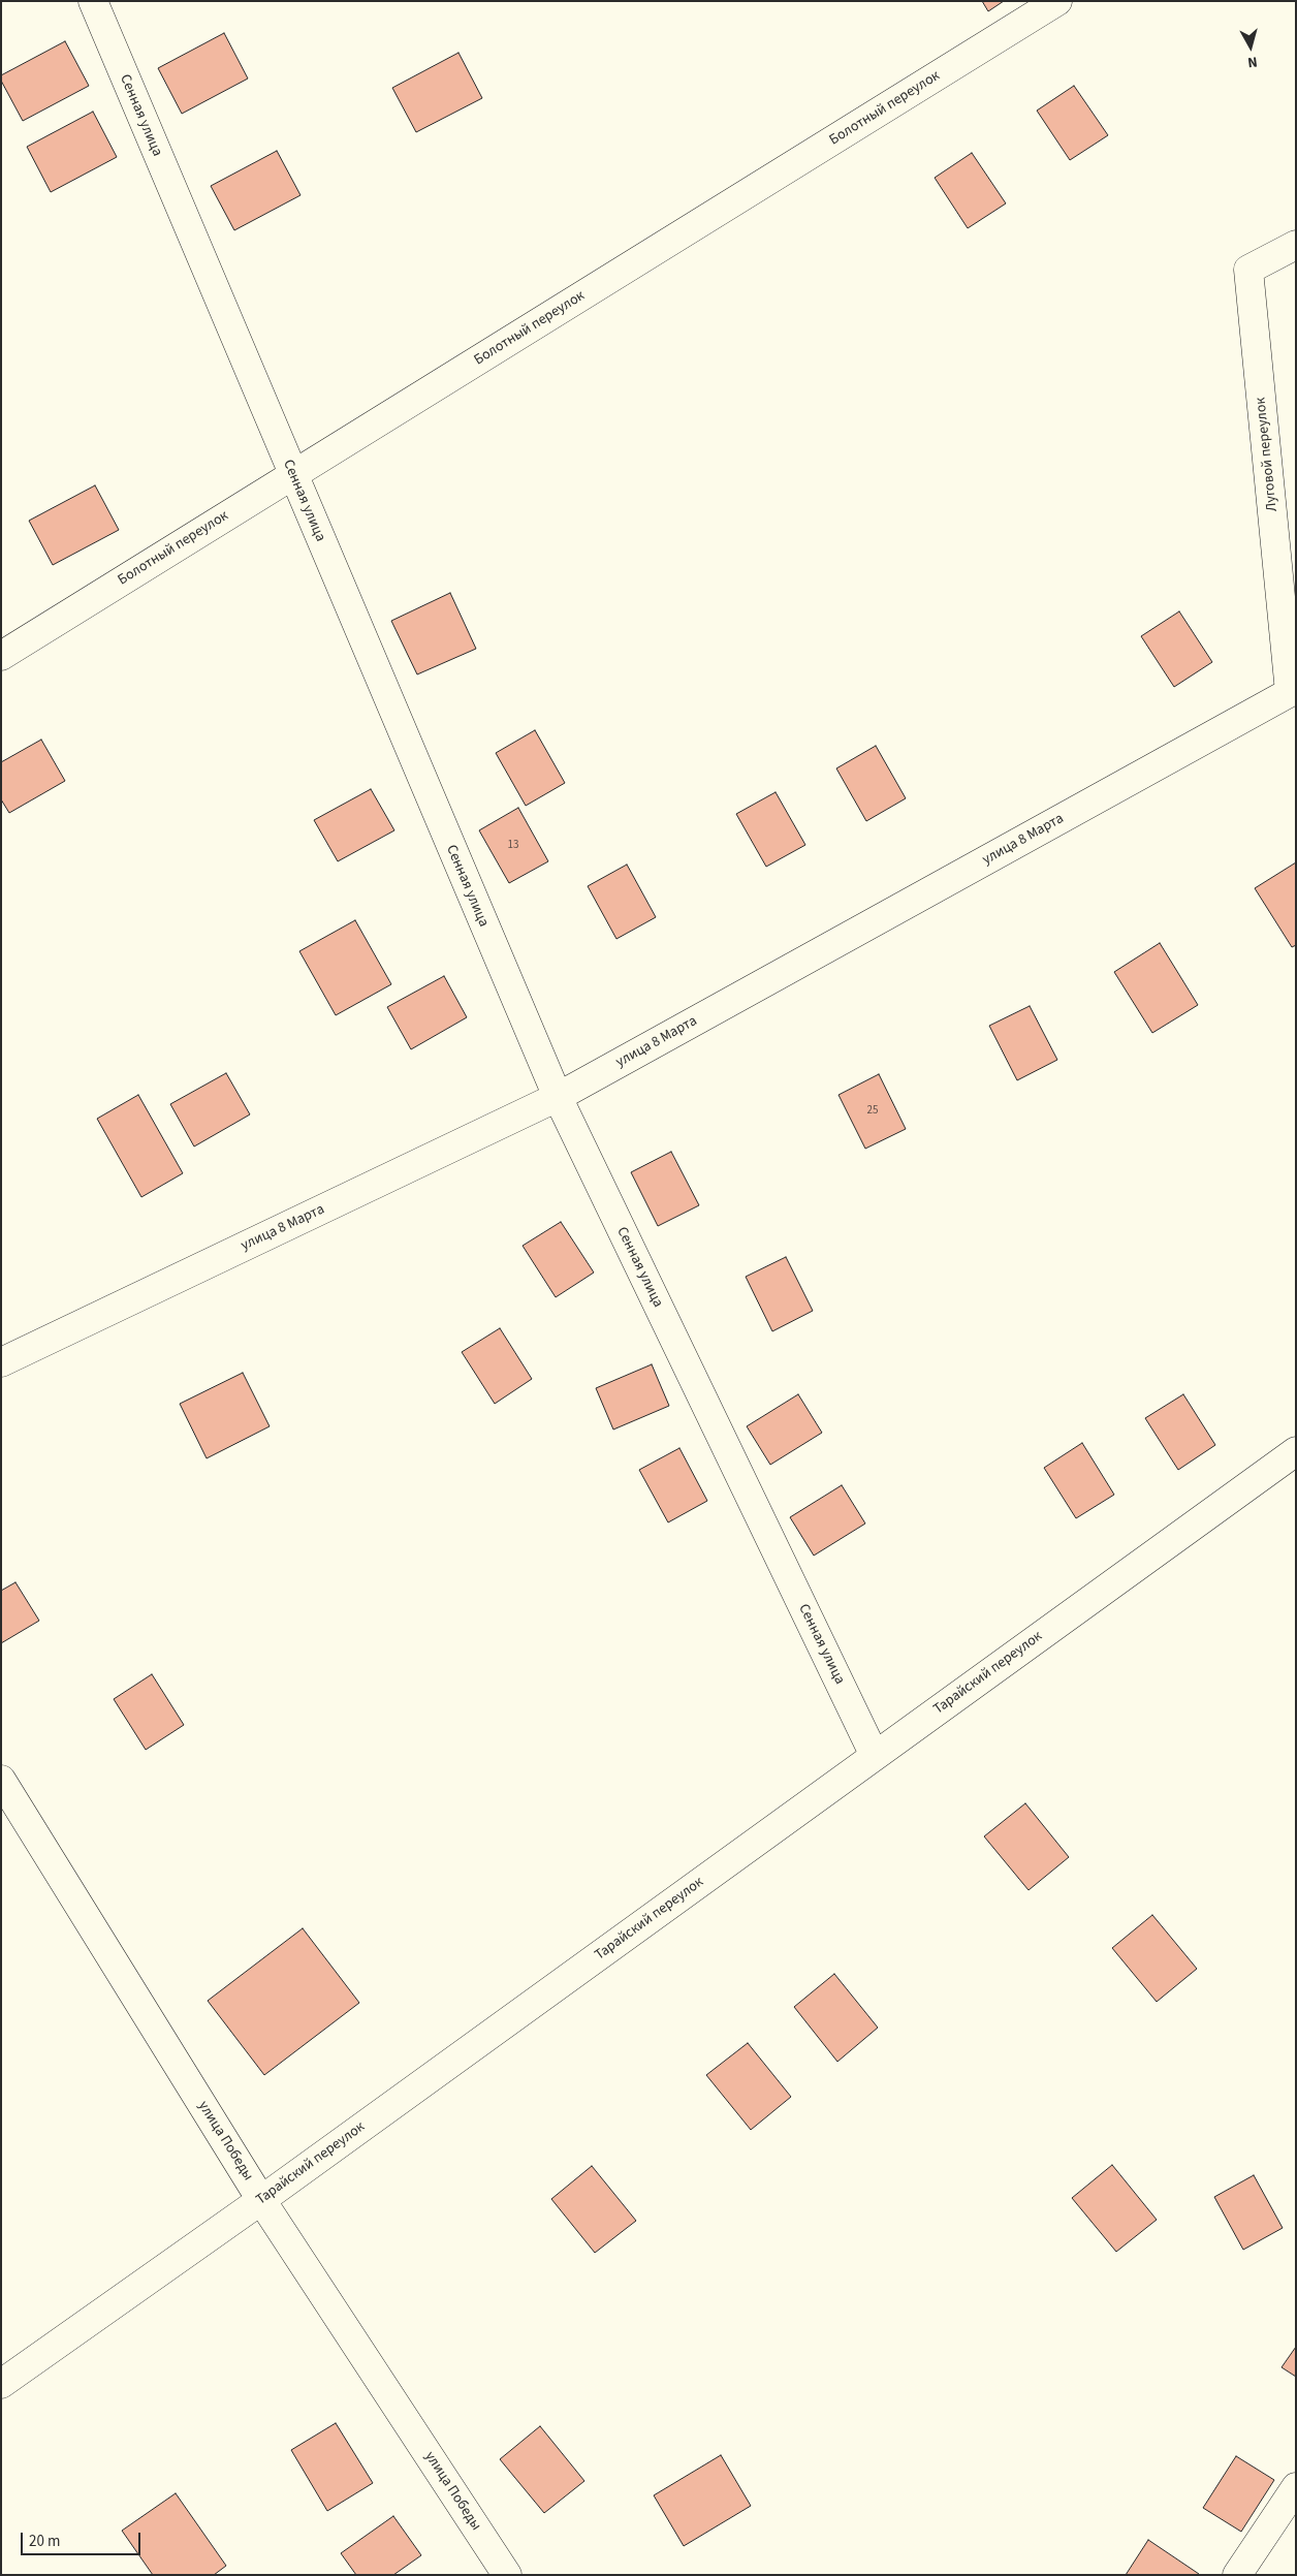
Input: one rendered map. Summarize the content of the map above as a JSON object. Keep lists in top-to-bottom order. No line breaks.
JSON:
{"streets":{"street":["Болотный переулок","Сенная улица","Луговой переулок","улица 8 Марта","Тарайский переулок","улица Победы"]},"crossings":[["Болотный переулок","Сенная улица"],["Сенная улица","улица 8 Марта"],["Сенная улица","Тарайский переулок"],["Луговой переулок","улица 8 Марта"],["Тарайский переулок","улица Победы"]],"house_numbers":["13","25"],"scale_bar":"20 m","north":"bottom"}
